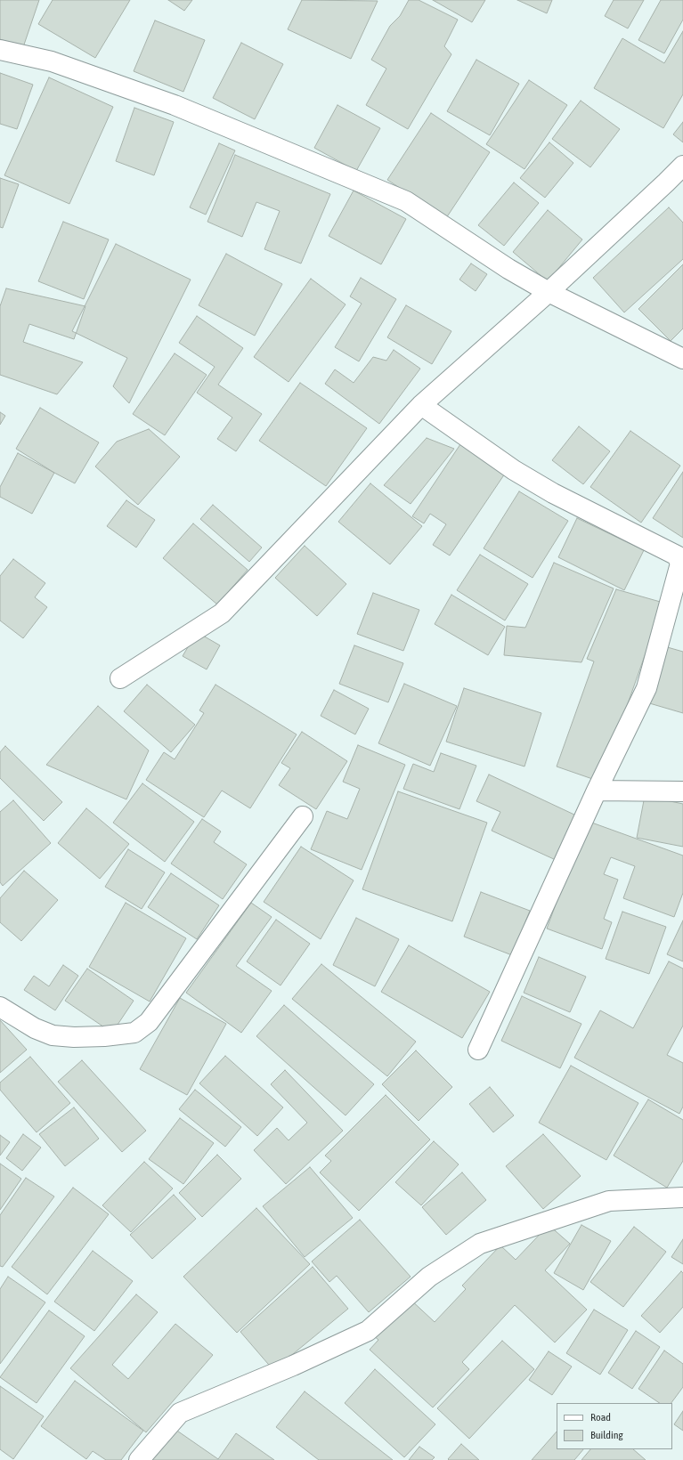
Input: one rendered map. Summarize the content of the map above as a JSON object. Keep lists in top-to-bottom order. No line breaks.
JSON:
{"legend":["Road","Building"]}
